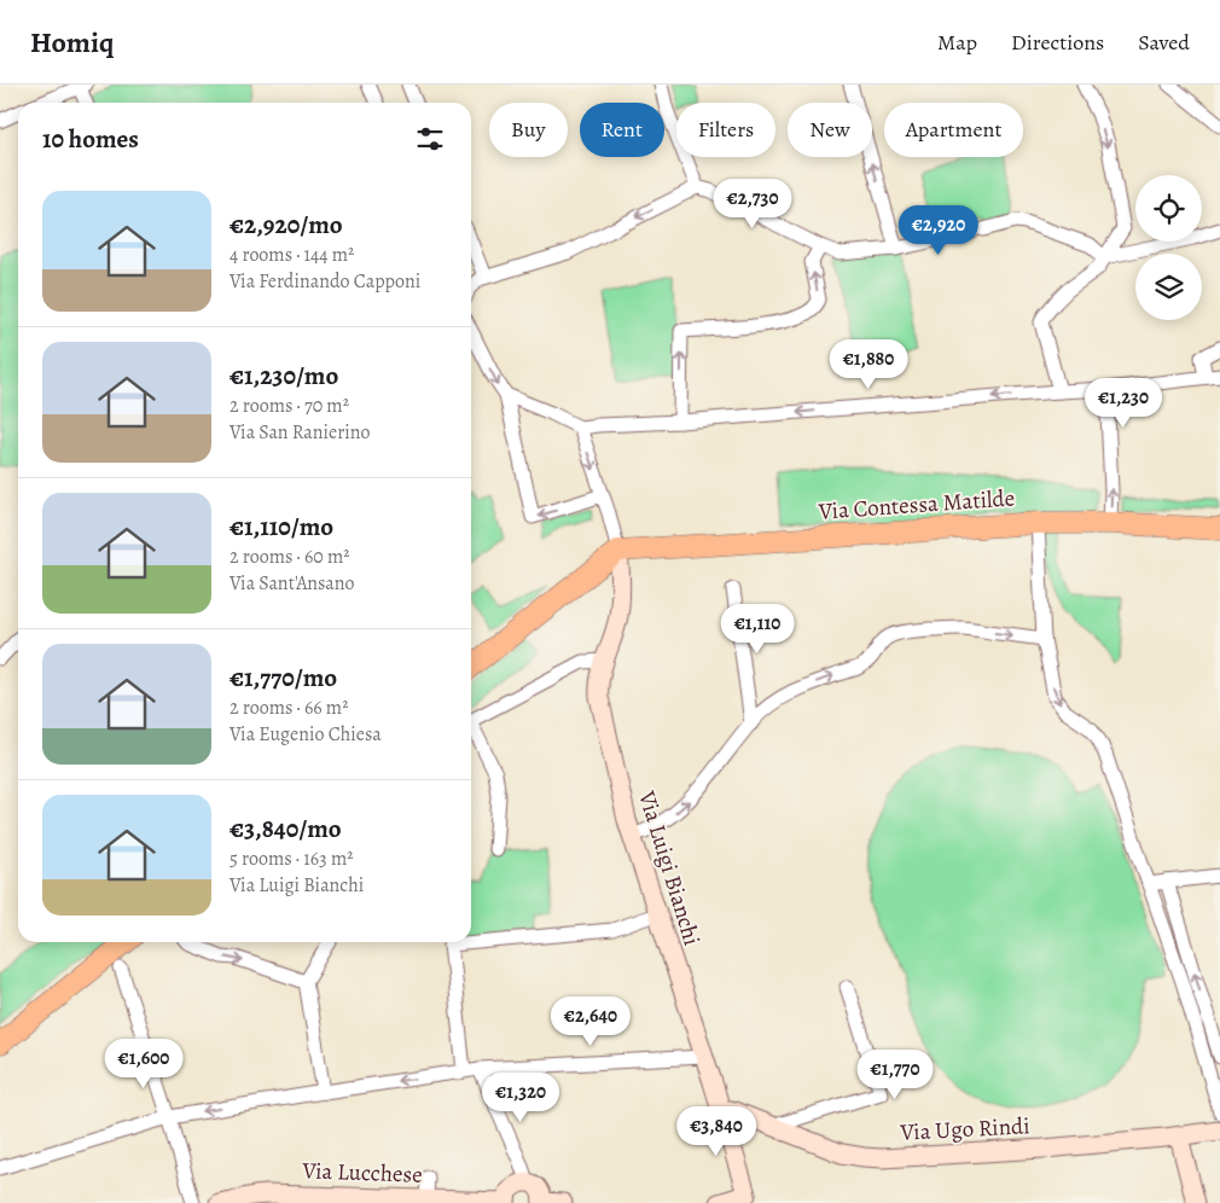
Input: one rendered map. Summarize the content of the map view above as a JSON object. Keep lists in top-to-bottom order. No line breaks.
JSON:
{"streets":{"main road":["Via Contessa Matilde"],"street":["Via Luigi Bianchi","Via Ugo Rindi","Via Lucchese"]},"crossings":[["Via Contessa Matilde","Via Luigi Bianchi"],["Via Luigi Bianchi","Via Ugo Rindi"]],"page":{"header":"Homiq","nav":["Map","Directions","Saved"],"chip":["Buy","Rent","Filters","New","Apartment"],"heading":"10 homes","list":[{"name":"€2,920/mo","note":"4 rooms · 144 m² · Via Ferdinando Capponi"},{"name":"€1,230/mo","note":"2 rooms · 70 m² · Via San Ranierino"},{"name":"€1,110/mo","note":"2 rooms · 60 m² · Via Sant'Ansano"},{"name":"€1,770/mo","note":"2 rooms · 66 m² · Via Eugenio Chiesa"},{"name":"€3,840/mo","note":"5 rooms · 163 m² · Via Luigi Bianchi"}],"price":["€2,730","€2,920","€1,880","€1,230","€1,110","€2,640","€1,600","€1,770","€1,320","€3,840"]}}
